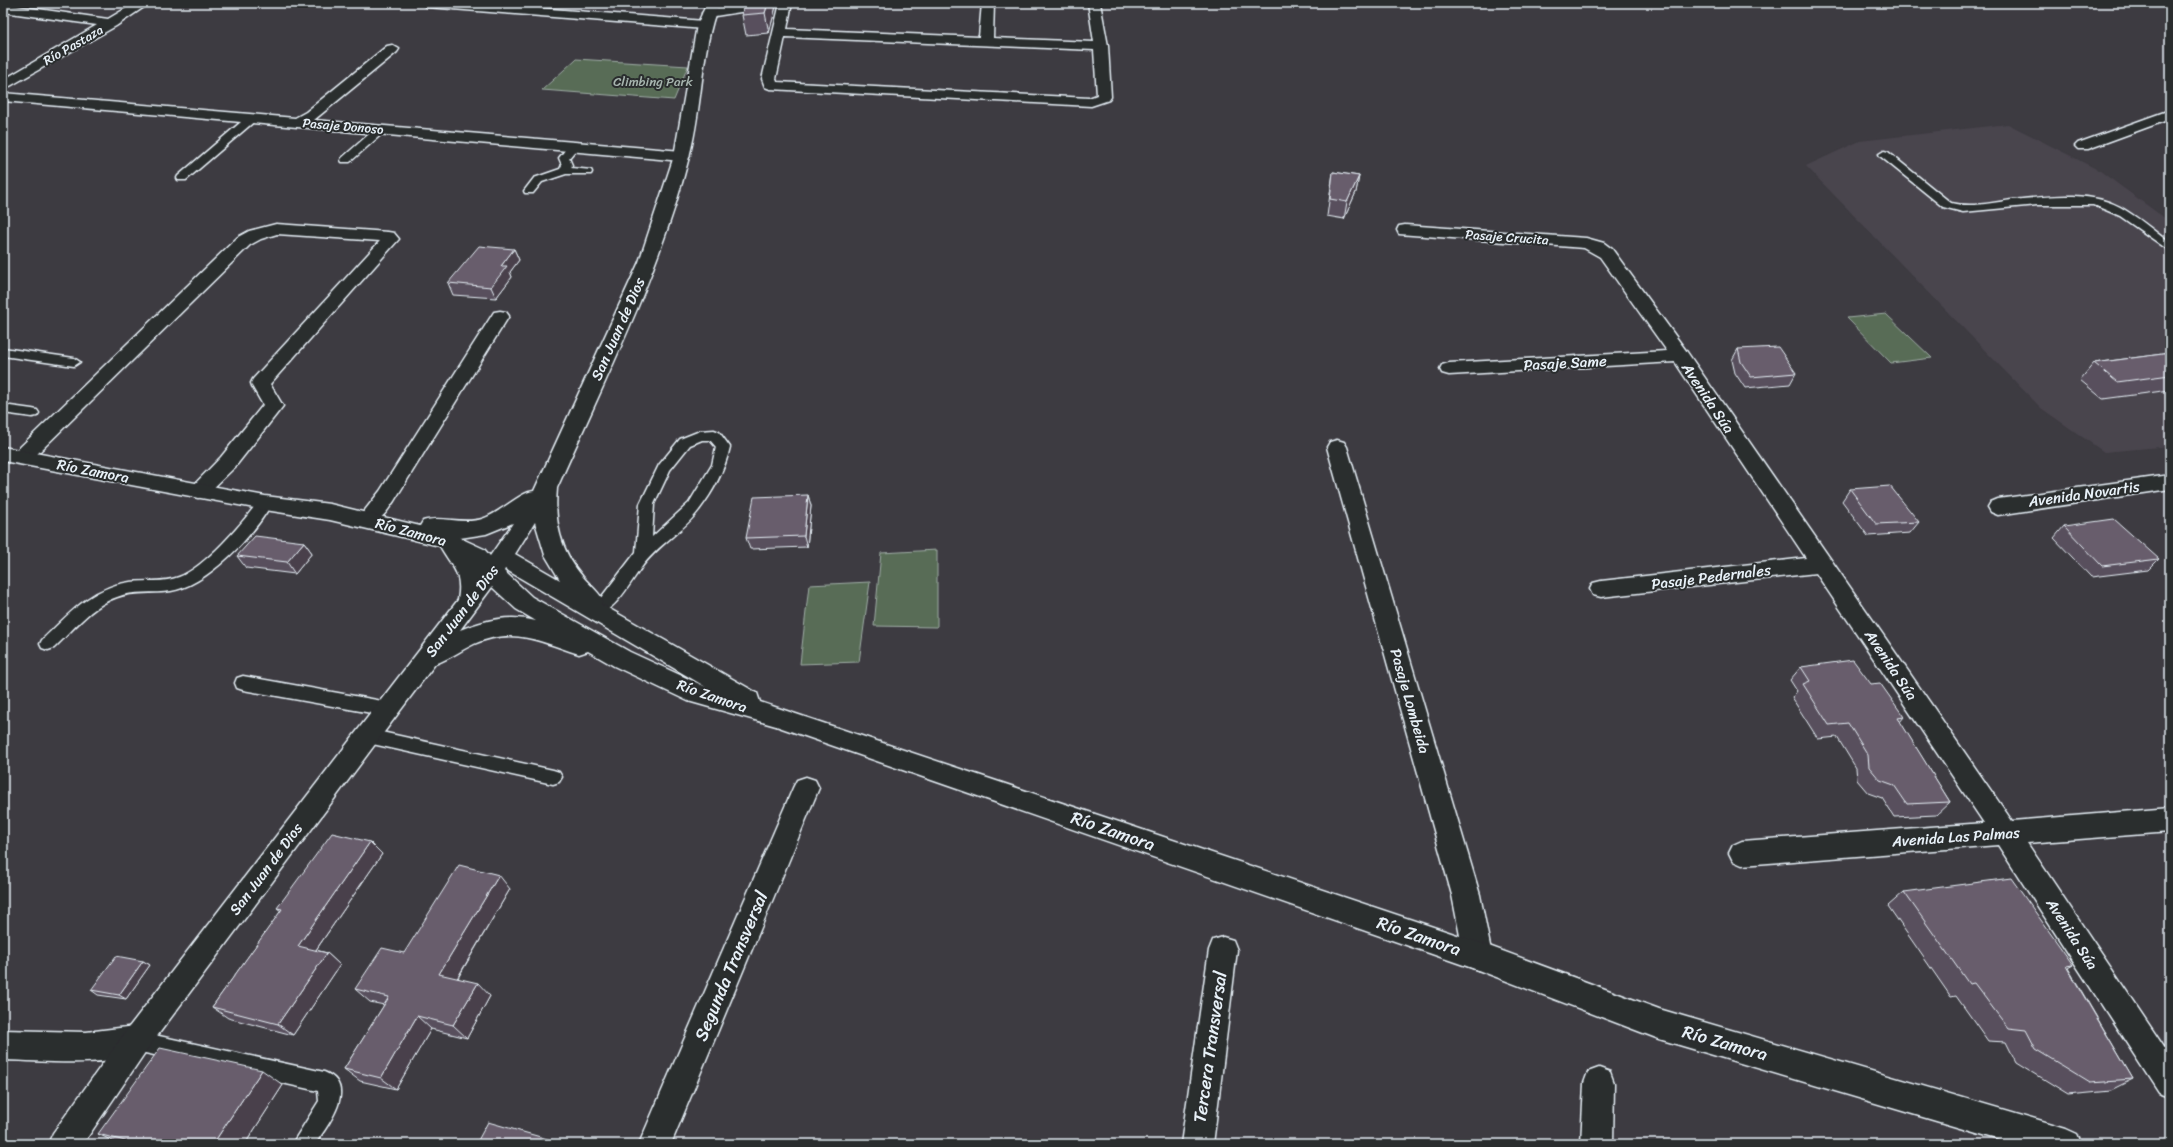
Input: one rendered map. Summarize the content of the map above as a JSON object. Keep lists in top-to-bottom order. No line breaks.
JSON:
{"streets":{"street":["Río Pastaza","Pasaje Donoso","Pasaje Crucita","San Juan de Dios","Pasaje Same","Avenida Súa","Río Zamora","Avenida Novartis","Pasaje Pedernales","Pasaje Lombeida","Avenida Las Palmas","Segunda Transversal","Tercera Transversal"]},"crossings":[["Pasaje Donoso","San Juan de Dios"],["Pasaje Crucita","Avenida Súa"],["San Juan de Dios","Río Zamora"],["Pasaje Same","Avenida Súa"],["Avenida Súa","Pasaje Pedernales"],["Avenida Súa","Avenida Las Palmas"],["Río Zamora","Pasaje Lombeida"]],"parks":["Climbing Park"]}
